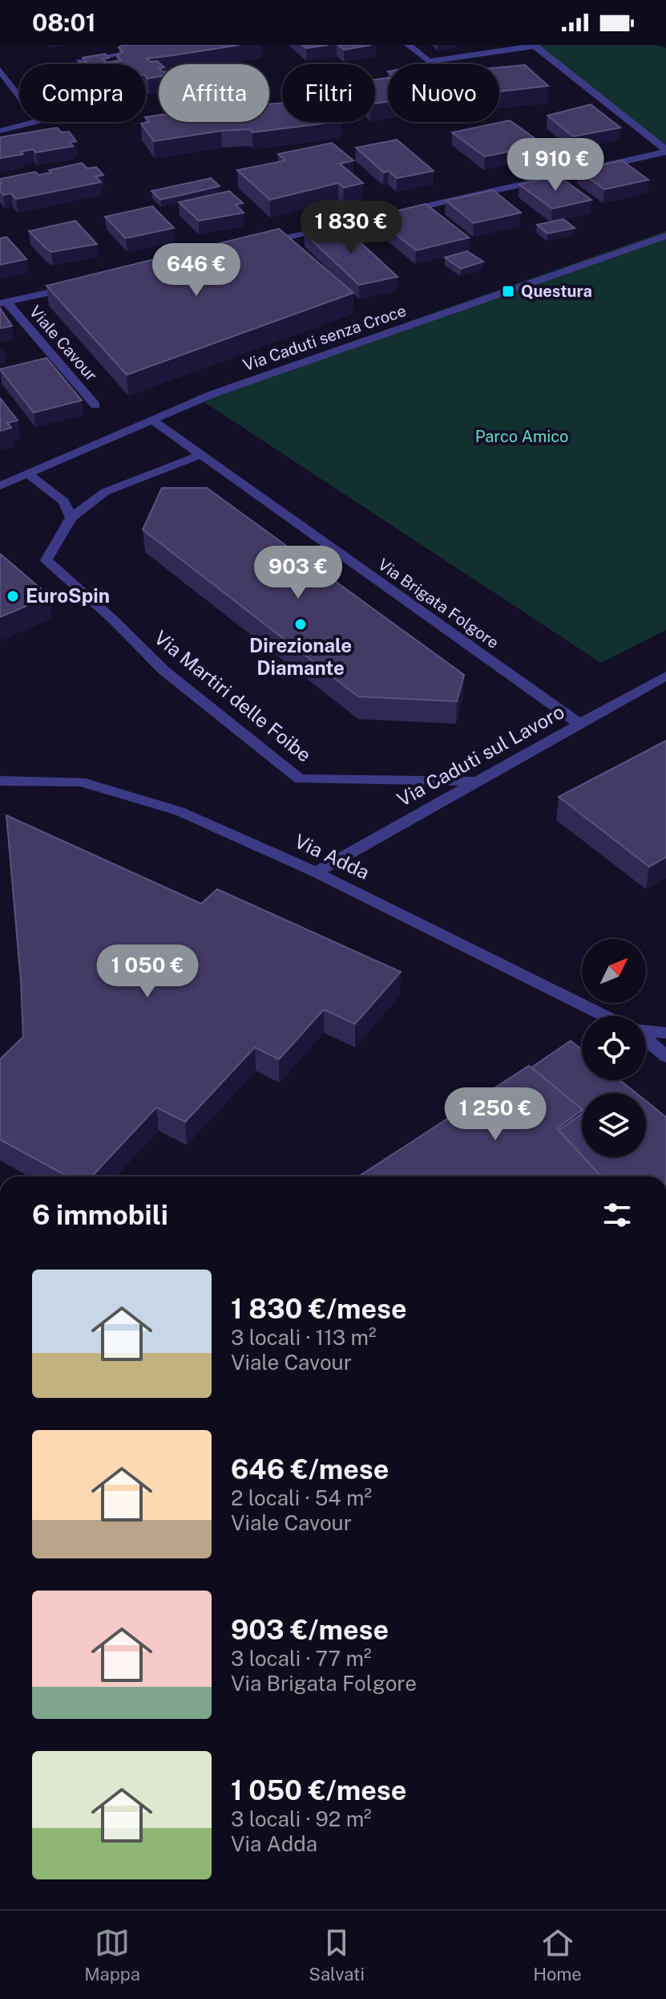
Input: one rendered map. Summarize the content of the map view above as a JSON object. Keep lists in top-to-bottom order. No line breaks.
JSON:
{"streets":{"street":["Via Caduti senza Croce","Viale Cavour","Via Brigata Folgore","Via Martiri delle Foibe","Via Caduti sul Lavoro","Via Adda"]},"crossings":[["Via Caduti senza Croce","Via Brigata Folgore"],["Via Brigata Folgore","Via Martiri delle Foibe"],["Via Brigata Folgore","Via Caduti sul Lavoro"],["Via Martiri delle Foibe","Via Caduti sul Lavoro"],["Via Caduti sul Lavoro","Via Adda"]],"parks":["Parco Amico"],"places":{"transit":["Questura"],"other":["EuroSpin","Direzionale Diamante"]},"north":"top right","page":{"status":"08:01","chip":["Compra","Affitta","Filtri","Nuovo"],"price":["1 910 €","1 830 €","646 €","903 €","1 050 €","1 250 €"],"heading":"6 immobili","list":[{"name":"1 830 €/mese","note":"3 locali · 113 m² · Viale Cavour"},{"name":"646 €/mese","note":"2 locali · 54 m² · Viale Cavour"},{"name":"903 €/mese","note":"3 locali · 77 m² · Via Brigata Folgore"},{"name":"1 050 €/mese","note":"3 locali · 92 m² · Via Adda"}],"tabs":["Mappa","Salvati","Home"]}}
